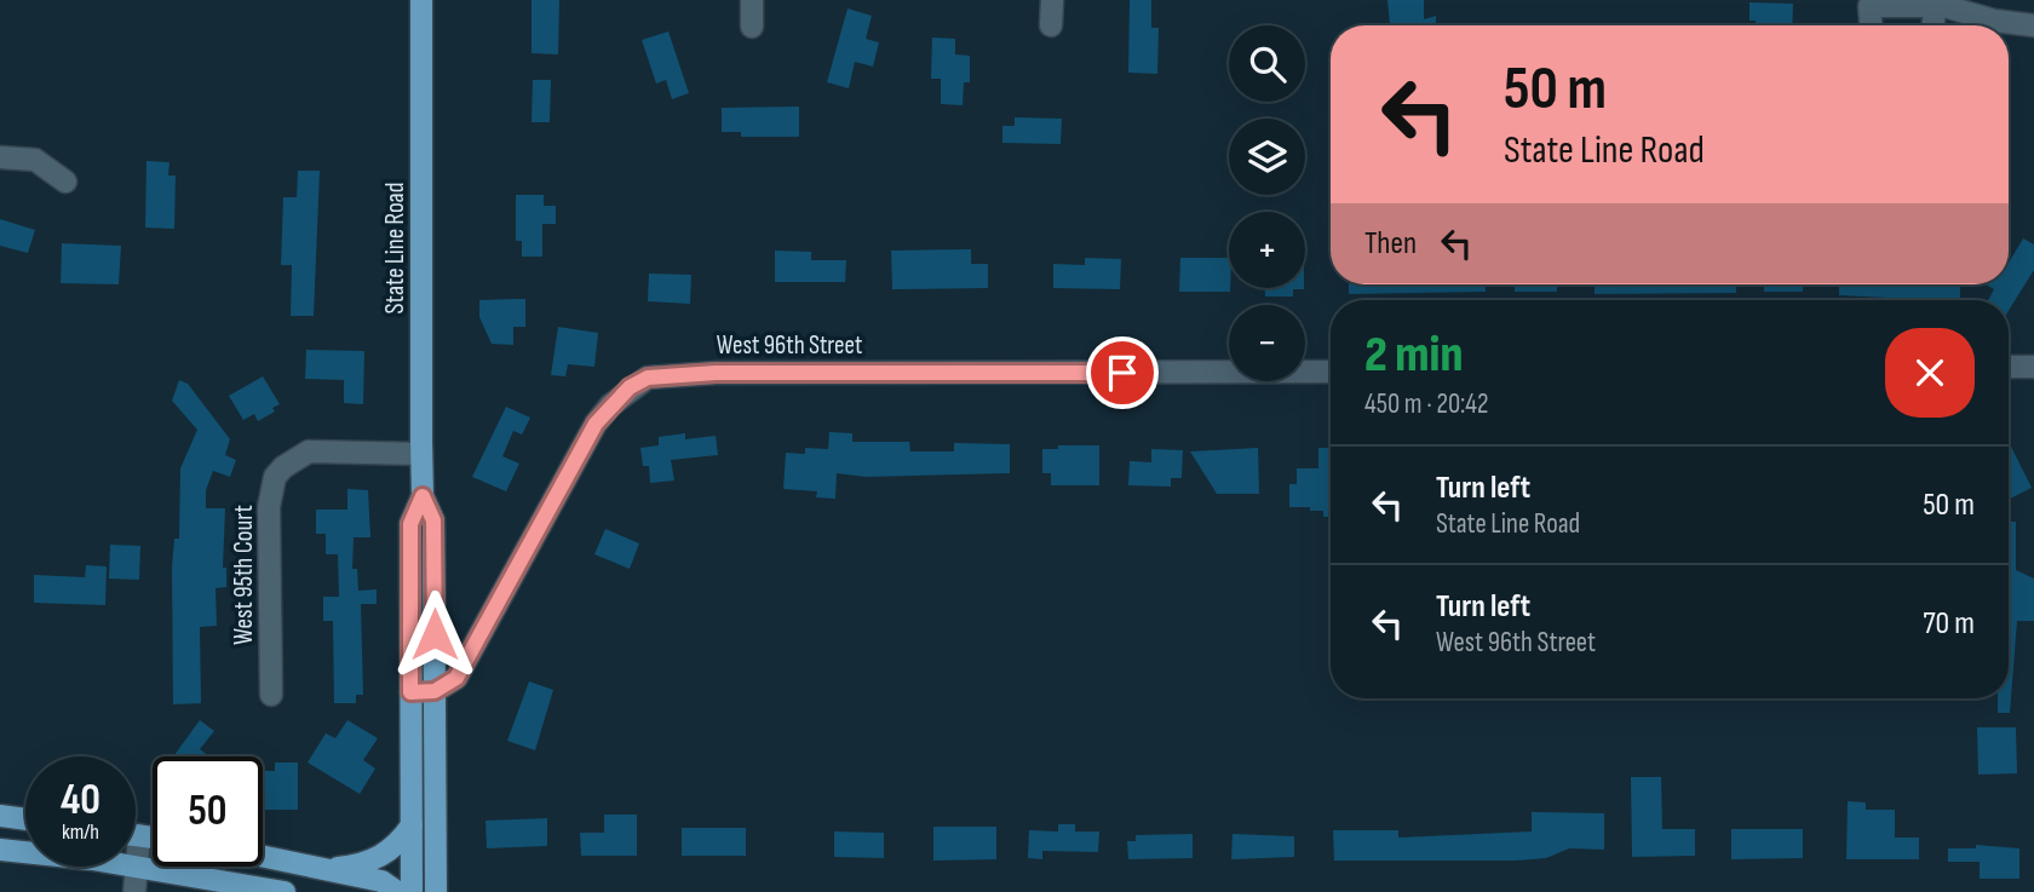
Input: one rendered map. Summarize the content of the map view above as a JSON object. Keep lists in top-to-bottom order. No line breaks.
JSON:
{"streets":{"main road":["State Line Road"],"street":["West 96th Street","West 95th Court"]},"crossings":[["State Line Road","West 96th Street"],["State Line Road","West 95th Court"]],"page":{"map_buttons":["+","−"],"turn":["50 m","State Line Road"],"then":"Then","heading":["2 min","450 m · 20:42"],"list":[{"name":"Turn left","note":"State Line Road","value":"50 m"},{"name":"Turn left","note":"West 96th Street","value":"70 m"}],"speed":"40 km/h","limit":"50"}}
